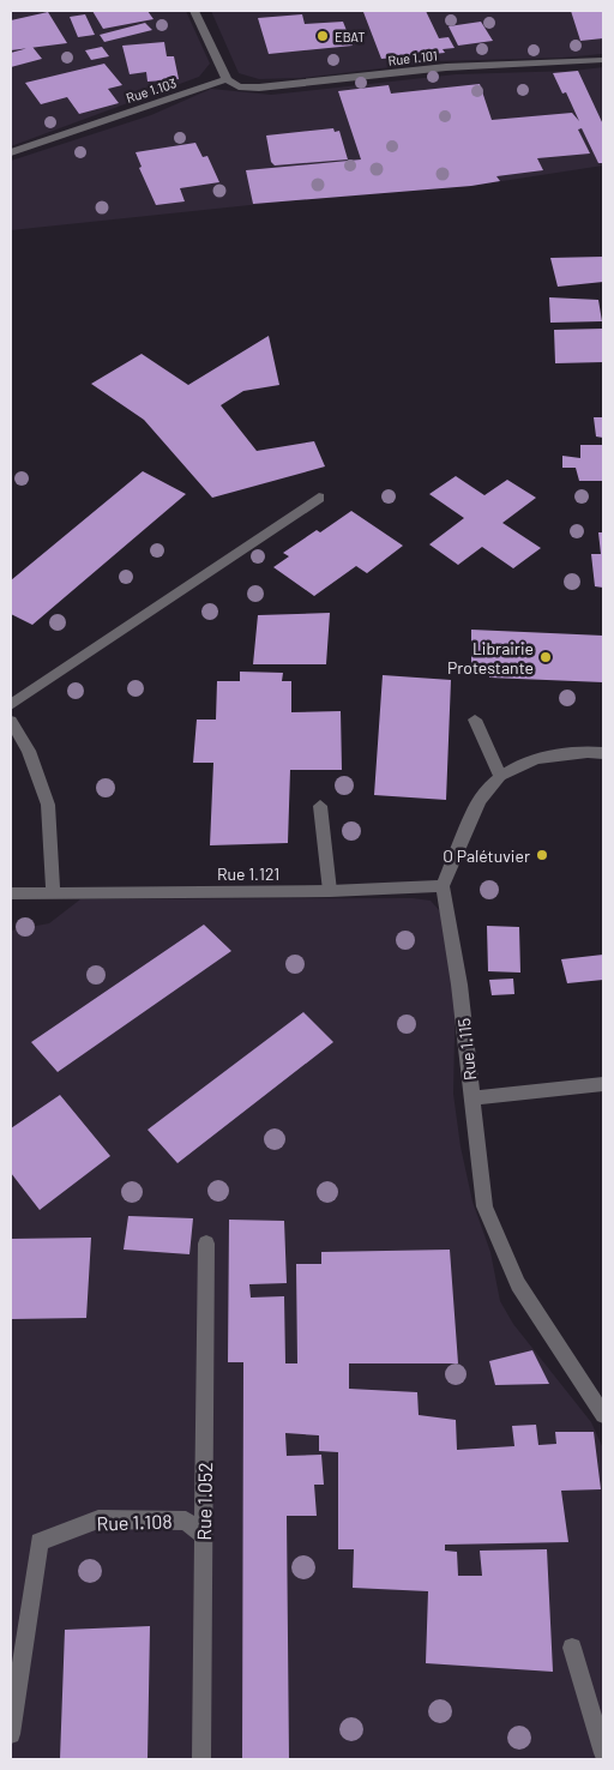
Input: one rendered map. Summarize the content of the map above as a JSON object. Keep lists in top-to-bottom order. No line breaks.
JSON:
{"streets":{"street":["Rue 1.101","Rue 1.103","Rue 1.121","Rue 1.115","Rue 1.052","Rue 1.108"]},"crossings":[["Rue 1.101","Rue 1.103"],["Rue 1.121","Rue 1.115"],["Rue 1.052","Rue 1.108"]],"places":["EBAT","Librairie Protestante","O Palétuvier"]}
